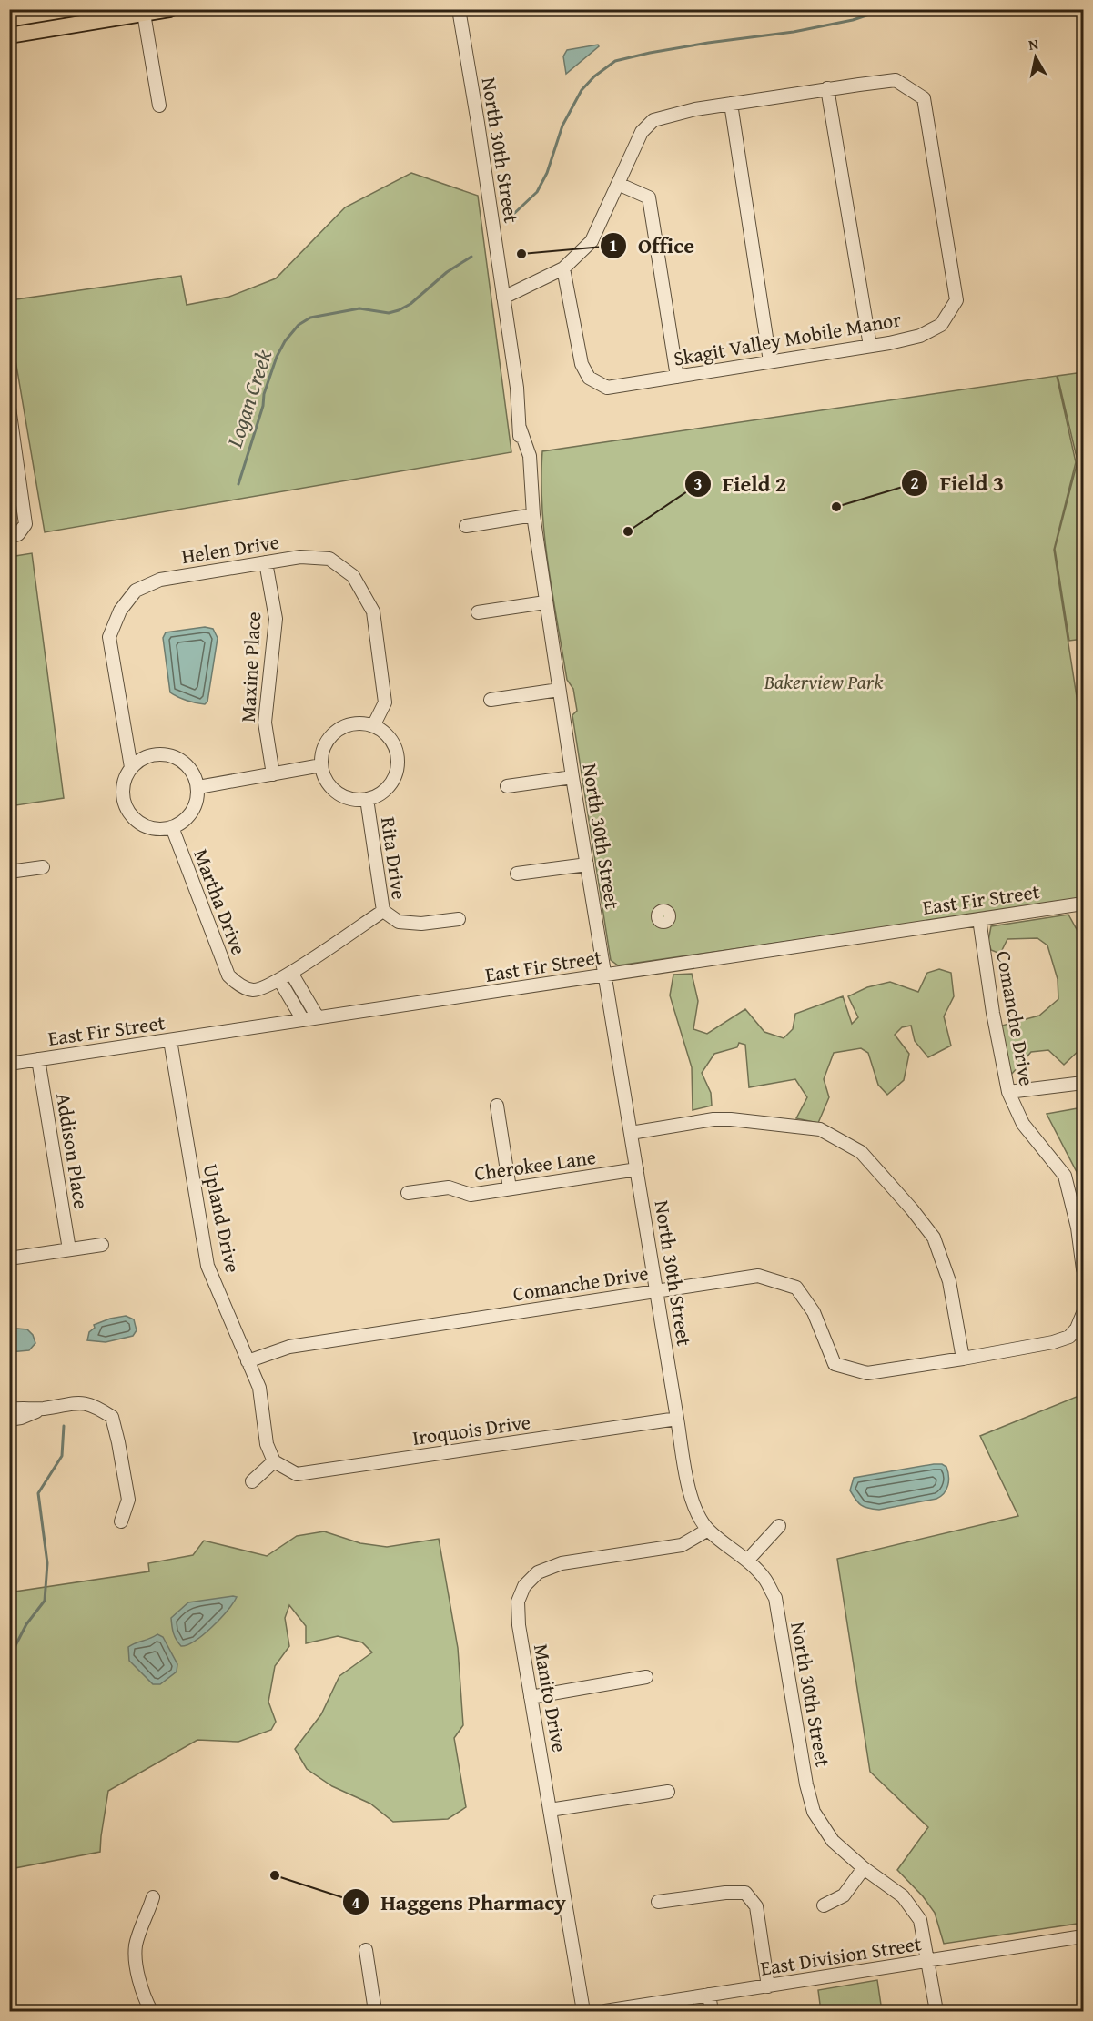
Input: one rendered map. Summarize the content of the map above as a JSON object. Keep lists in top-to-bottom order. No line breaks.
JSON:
{"streets":{"street":["North 30th Street","Skagit Valley Mobile Manor","Helen Drive","Maxine Place","Rita Drive","East Fir Street","Martha Drive","Comanche Drive","Addison Place","Cherokee Lane","Upland Drive","Iroquois Drive","Manito Drive","East Division Street"]},"crossings":[["North 30th Street","Skagit Valley Mobile Manor"],["North 30th Street","East Fir Street"],["North 30th Street","Comanche Drive"],["North 30th Street","Cherokee Lane"],["North 30th Street","Iroquois Drive"],["North 30th Street","Manito Drive"],["North 30th Street","East Division Street"],["Helen Drive","Maxine Place"],["Helen Drive","Rita Drive"],["Helen Drive","Martha Drive"],["Rita Drive","Martha Drive"],["East Fir Street","Comanche Drive"],["East Fir Street","Addison Place"],["East Fir Street","Upland Drive"],["Comanche Drive","Upland Drive"],["Upland Drive","Iroquois Drive"]],"water":["Logan Creek"],"parks":["Bakerview Park"],"places":["Office","Field 3","Field 2","Haggens Pharmacy"],"north":"top"}
